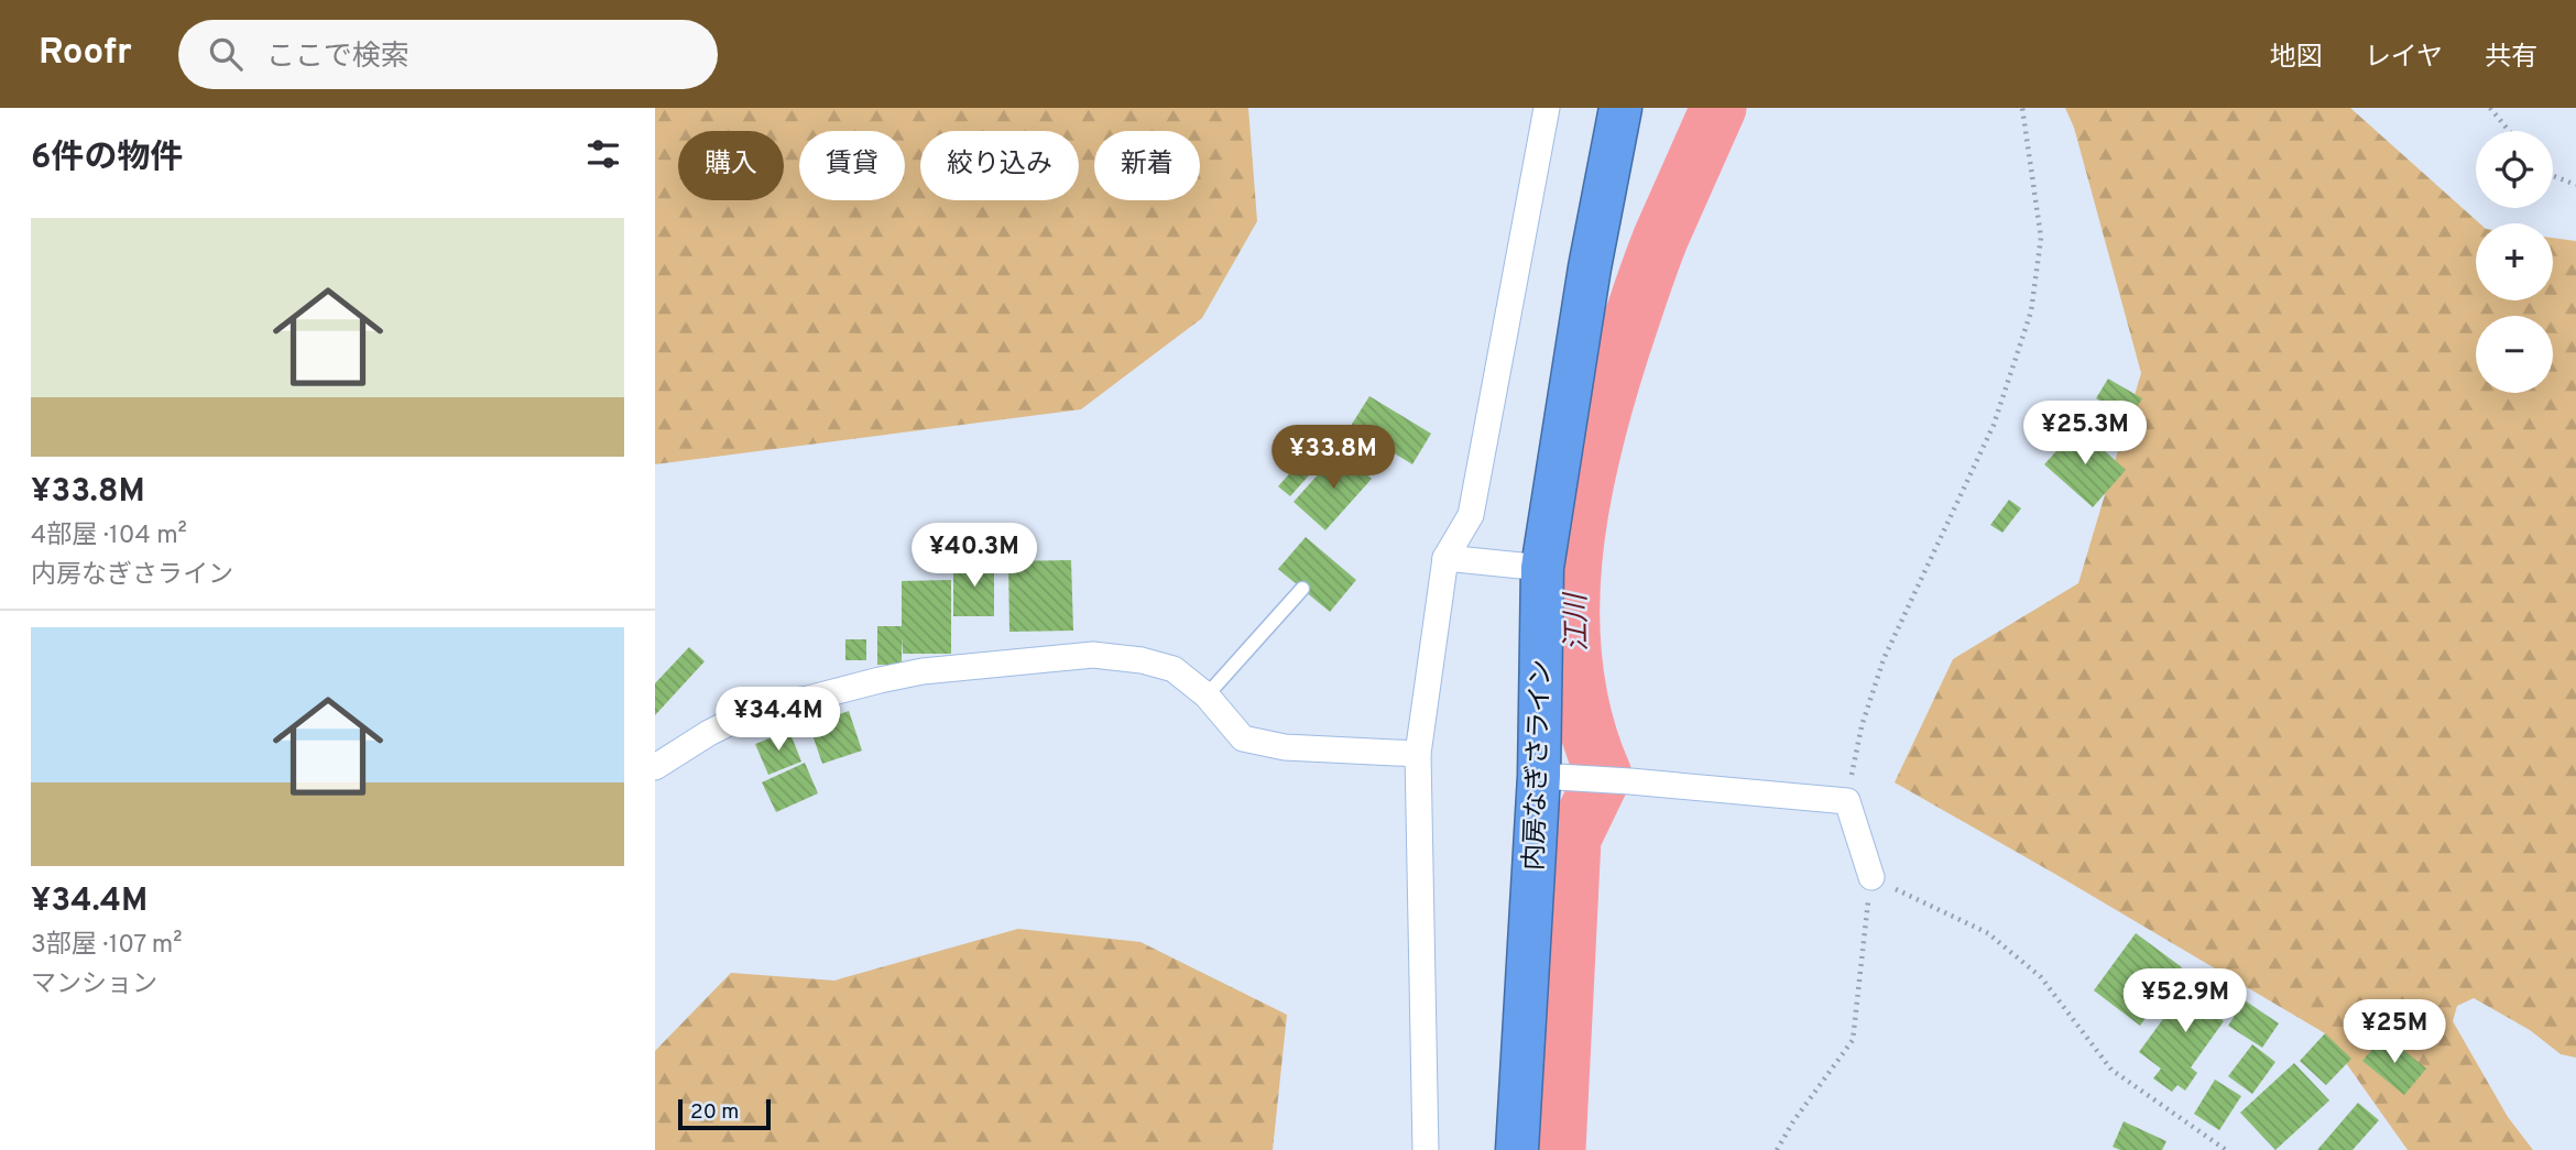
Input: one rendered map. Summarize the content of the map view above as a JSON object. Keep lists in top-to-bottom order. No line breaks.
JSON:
{"streets":{"highway":["内房なぎさライン"]},"water":["江川"],"scale_bar":"20 m","page":{"header":"Roofr","search":"ここで検索","nav":["地図","レイヤ","共有"],"heading":"6件の物件","map_buttons":["+","−"],"chip":["購入","賃貸","絞り込み","新着"],"list":[{"name":"¥33.8M","note":"4部屋 · 104 m² · 内房なぎさライン"},{"name":"¥34.4M","note":"3部屋 · 107 m² · マンション"}],"price":["¥25.3M","¥33.8M","¥40.3M","¥34.4M","¥52.9M","¥25M"],"scale":"20 m"}}
